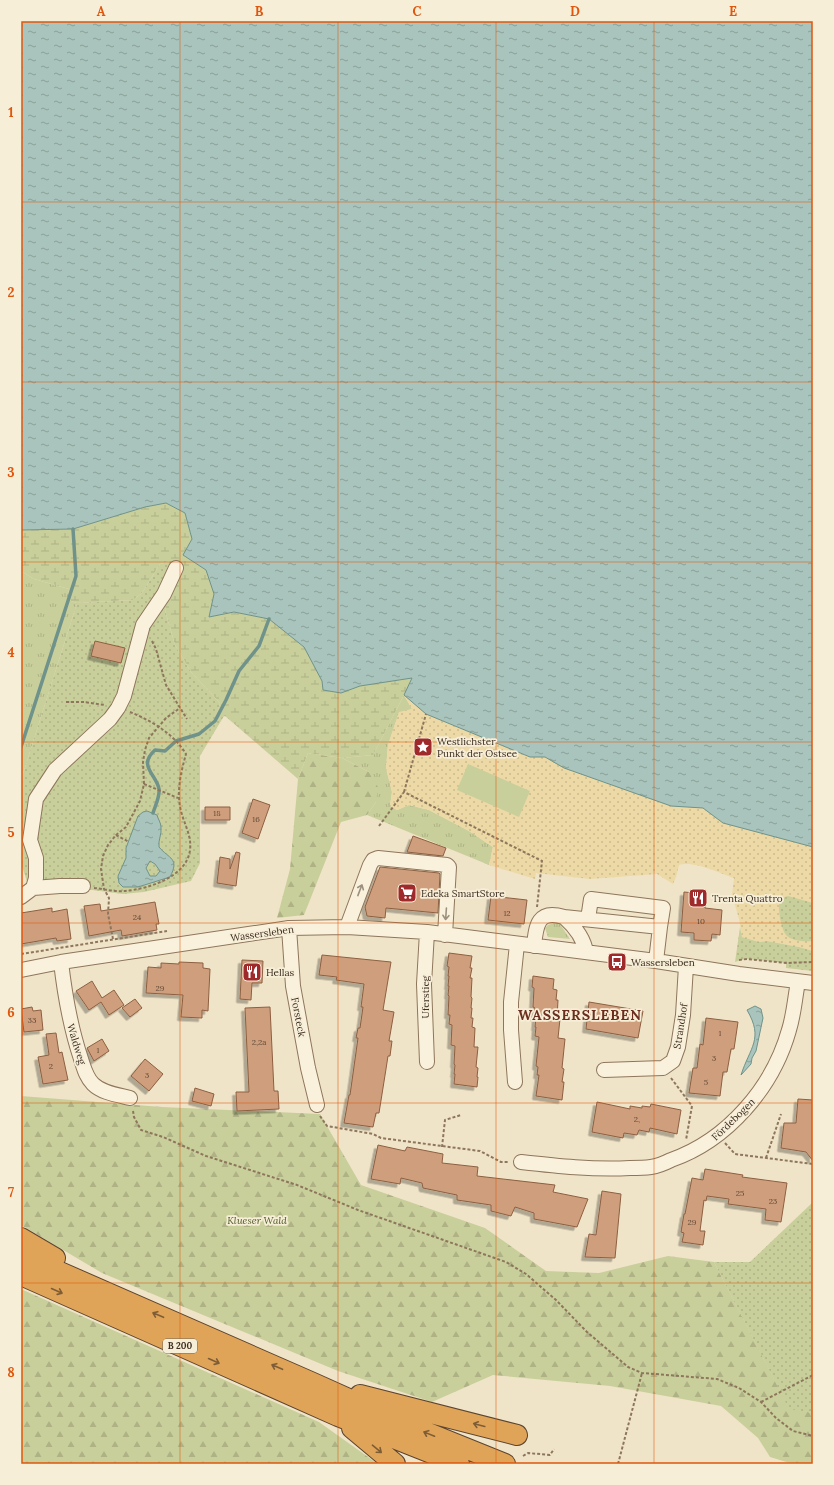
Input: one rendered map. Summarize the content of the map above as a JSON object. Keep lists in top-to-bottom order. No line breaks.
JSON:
{"streets":{"highway":["B 200"],"street":["Wassersleben","Uferstieg","Forsteck","Strandhof","Waldweg","Fördebogen"]},"crossings":[["Wassersleben","Uferstieg"],["Wassersleben","Forsteck"],["Wassersleben","Strandhof"],["Wassersleben","Waldweg"],["Wassersleben","Fördebogen"]],"districts":["WASSERSLEBEN"],"parks":["Klueser Wald"],"places":{"place":["Westlichster Punkt der Ostsee"],"supermarket":["Edeka SmartStore"],"restaurant":["Trenta Quattro","Hellas"],"bus stop":["Wassersleben"]},"house_numbers":["18","16","12","24","10","29","33","1","2,2a","1","3","2","3","5","2,","25","23","29"],"grid":{"columns":["A","B","C","D","E"],"rows":["1","2","3","4","5","6","7","8"]}}
